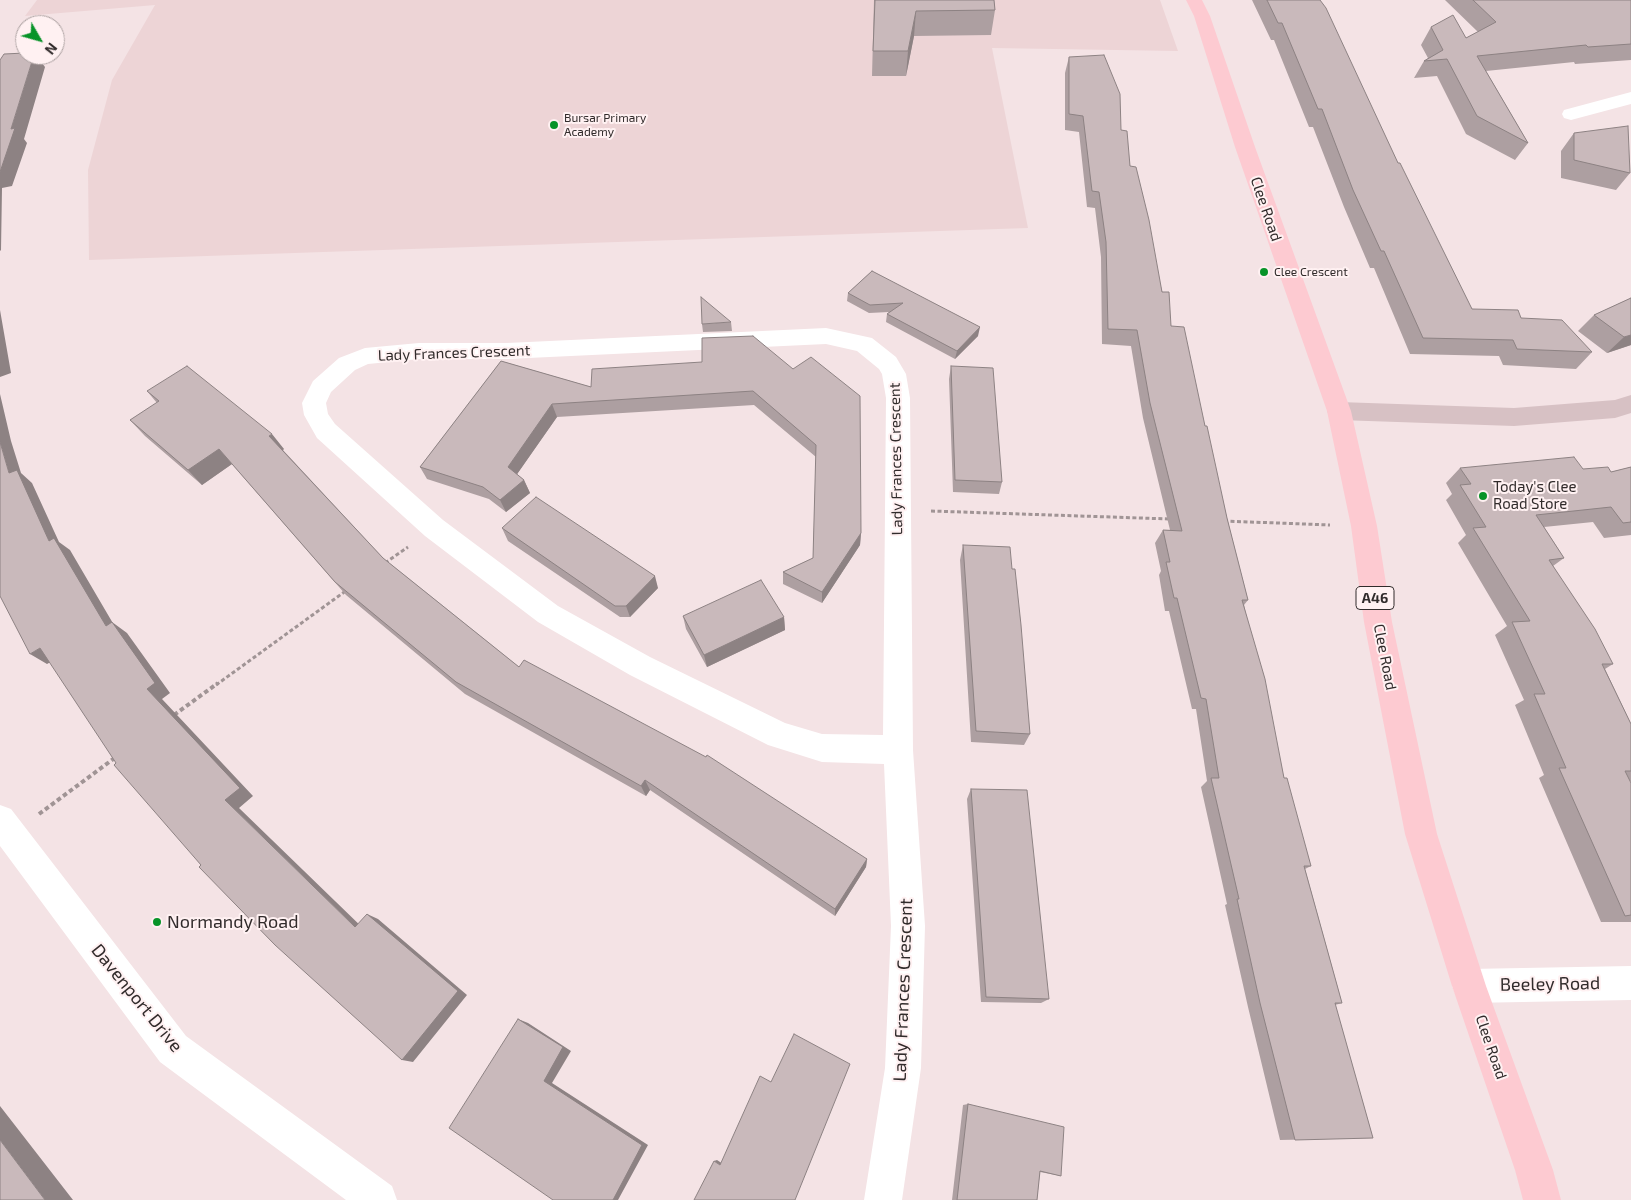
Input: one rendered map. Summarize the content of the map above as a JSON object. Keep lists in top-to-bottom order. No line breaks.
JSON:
{"streets":{"main road":["Clee Road","A46"],"street":["Lady Frances Crescent","Beeley Road","Davenport Drive"]},"crossings":[["Clee Road","Beeley Road"]],"places":["Bursar Primary Academy","Clee Crescent","Today's Clee Road Store","Normandy Road"],"north":"bottom right"}
